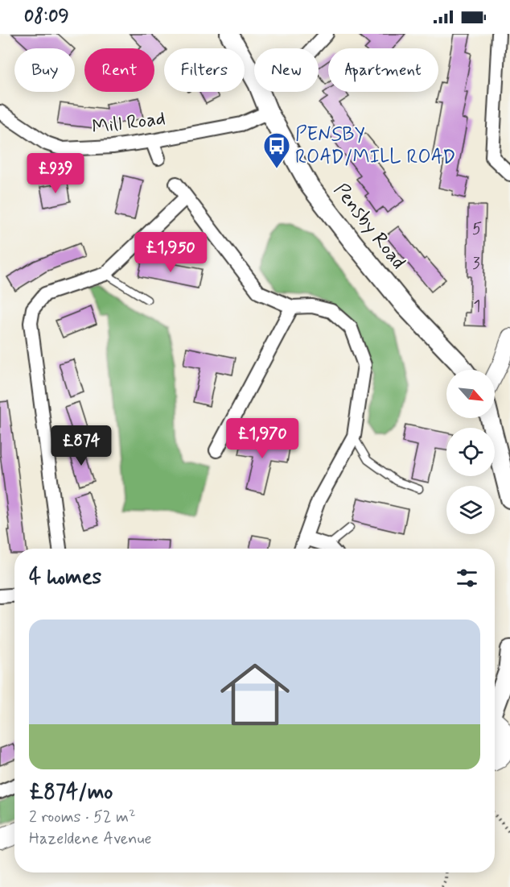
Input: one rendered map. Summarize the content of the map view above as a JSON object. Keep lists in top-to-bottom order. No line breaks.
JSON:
{"streets":{"main road":["Pensby Road"],"street":["Mill Road"]},"crossings":[["Mill Road","Pensby Road"]],"places":{"bus stop":["PENSBY ROAD/MILL ROAD"]},"house_numbers":["5","3","1"],"north":"bottom right","page":{"status":"08:09","chip":["Buy","Rent","Filters","New","Apartment"],"price":["£939","£1,950","£1,970","£874"],"heading":"4 homes","list":[{"name":"£874/mo","note":"2 rooms · 52 m² · Hazeldene Avenue"}]}}
